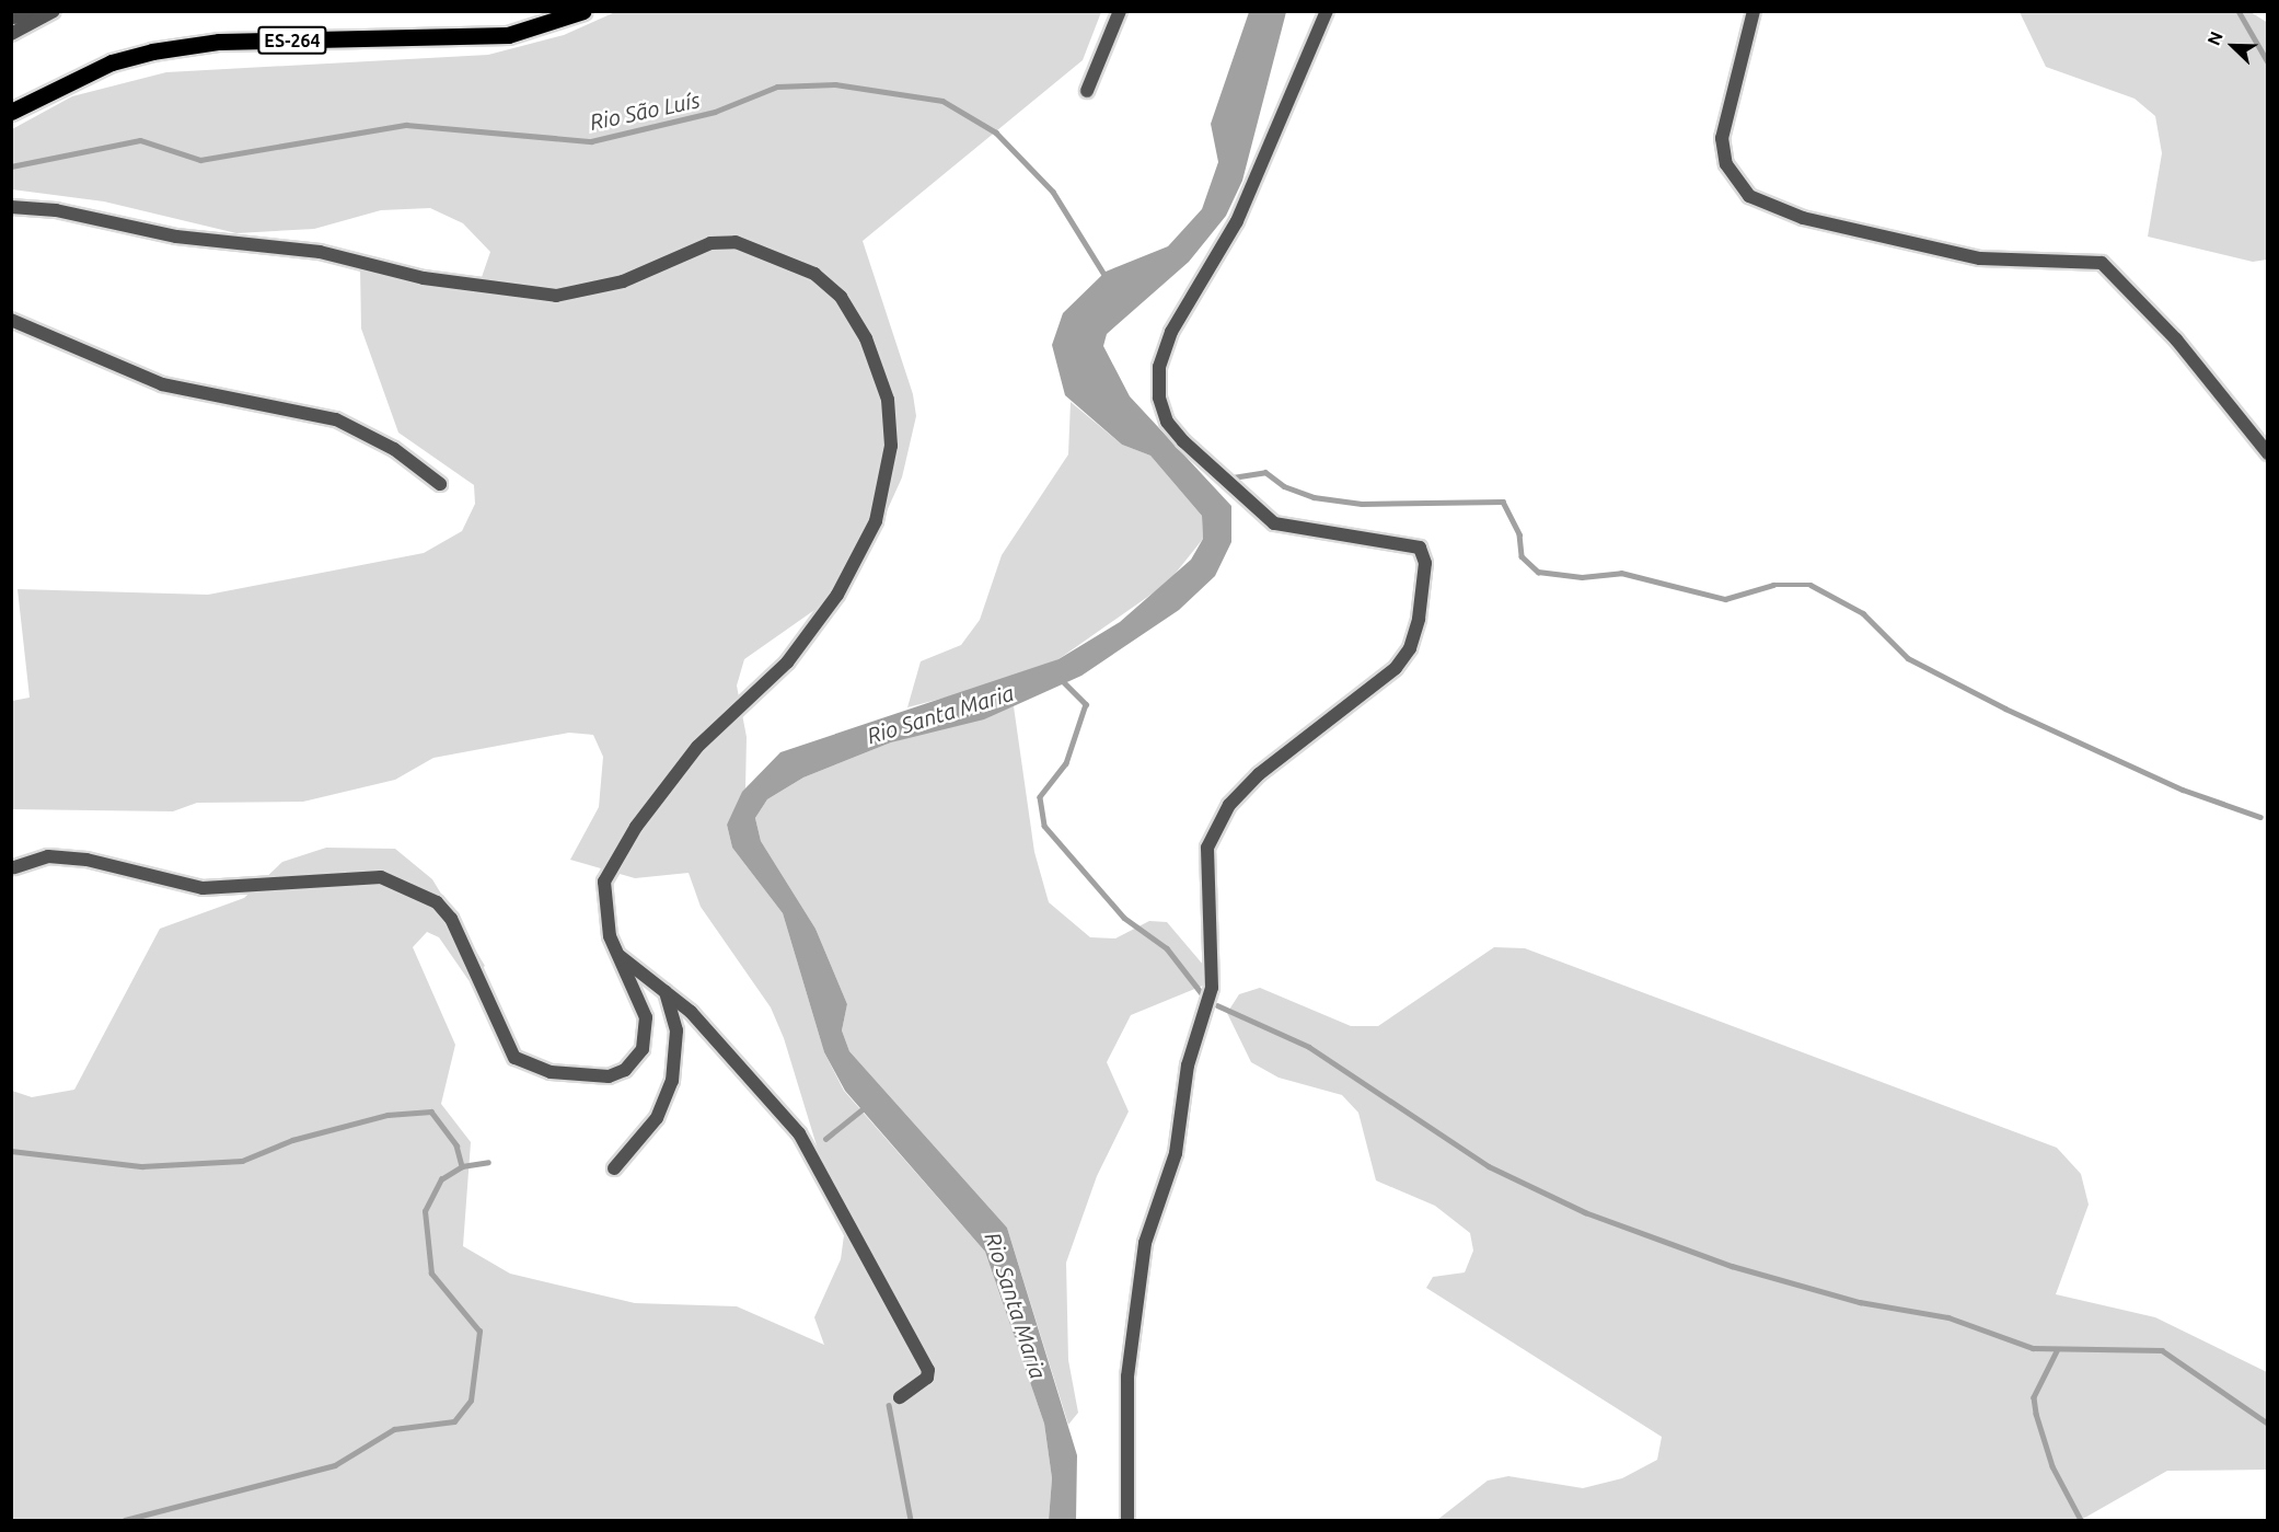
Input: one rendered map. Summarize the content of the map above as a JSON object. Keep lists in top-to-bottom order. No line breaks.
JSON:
{"streets":{"main road":["ES-264"]},"water":["Rio São Luís","Rio Santa Maria"],"north":"top left"}
